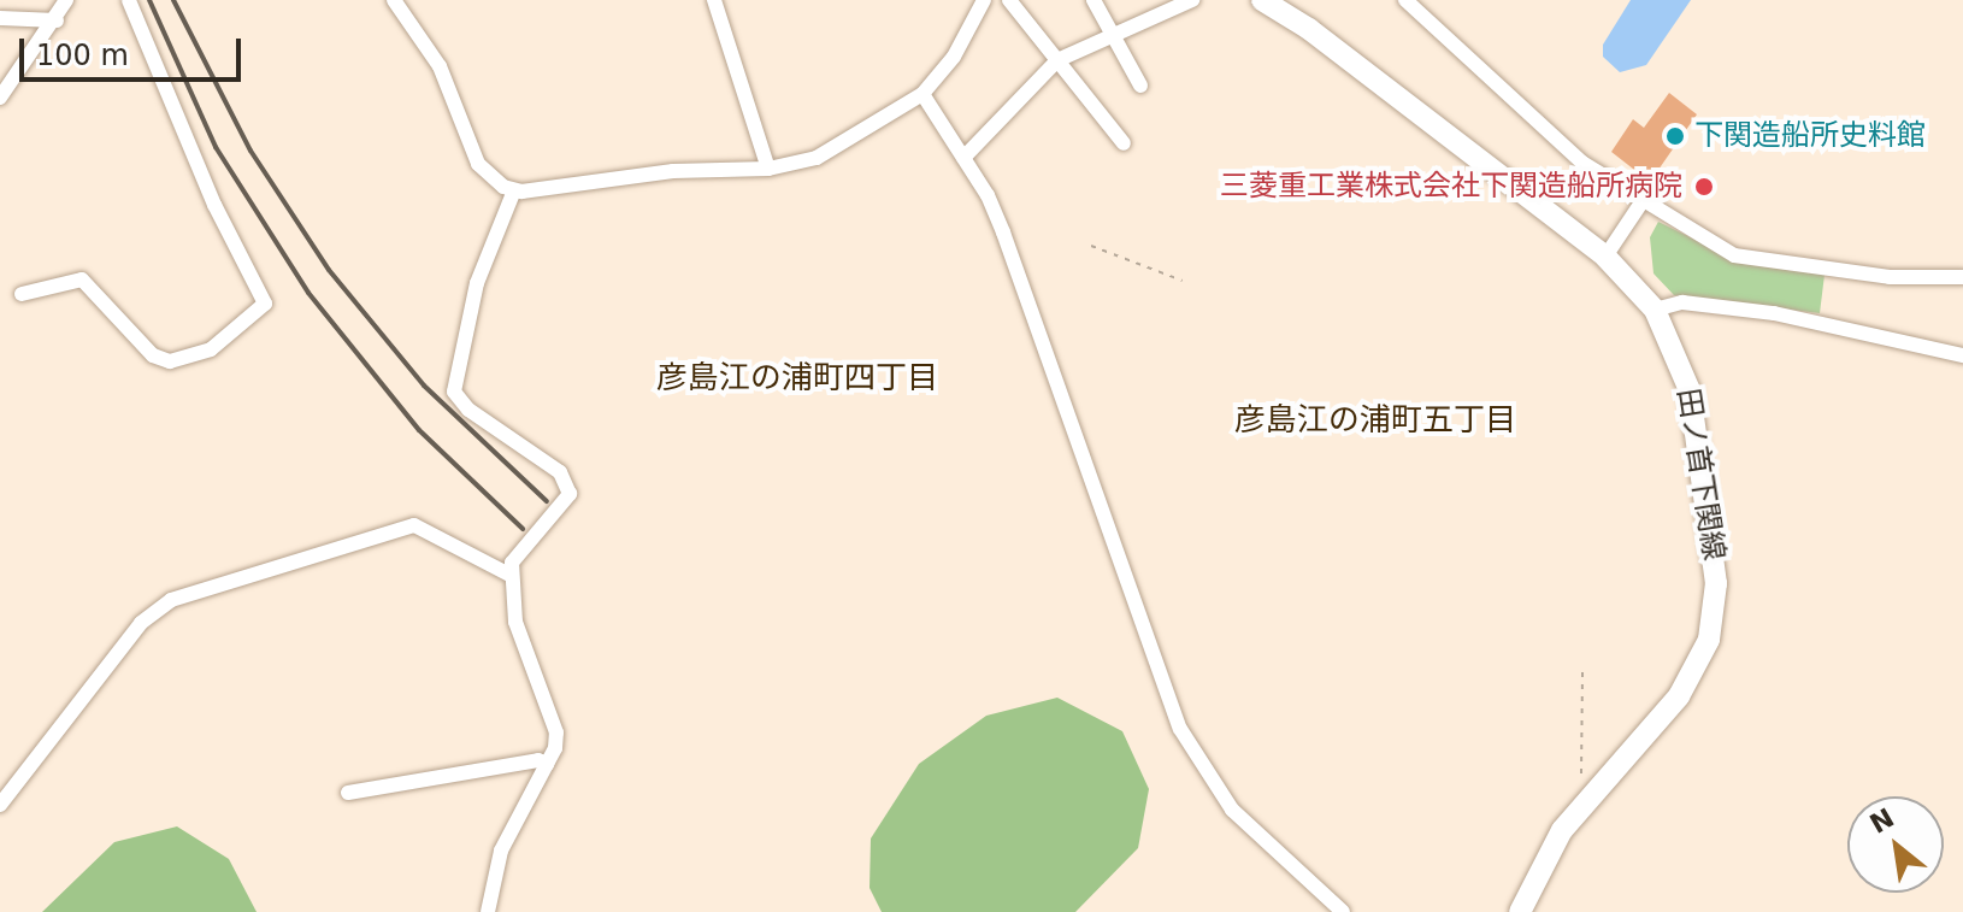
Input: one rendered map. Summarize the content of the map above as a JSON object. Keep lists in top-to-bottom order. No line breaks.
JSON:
{"streets":{"main road":["田ノ首下関線"]},"districts":["彦島江の浦町四丁目","彦島江の浦町五丁目"],"places":["下関造船所史料館","三菱重工業株式会社下関造船所病院"],"scale_bar":"100 m","north":"top left"}
